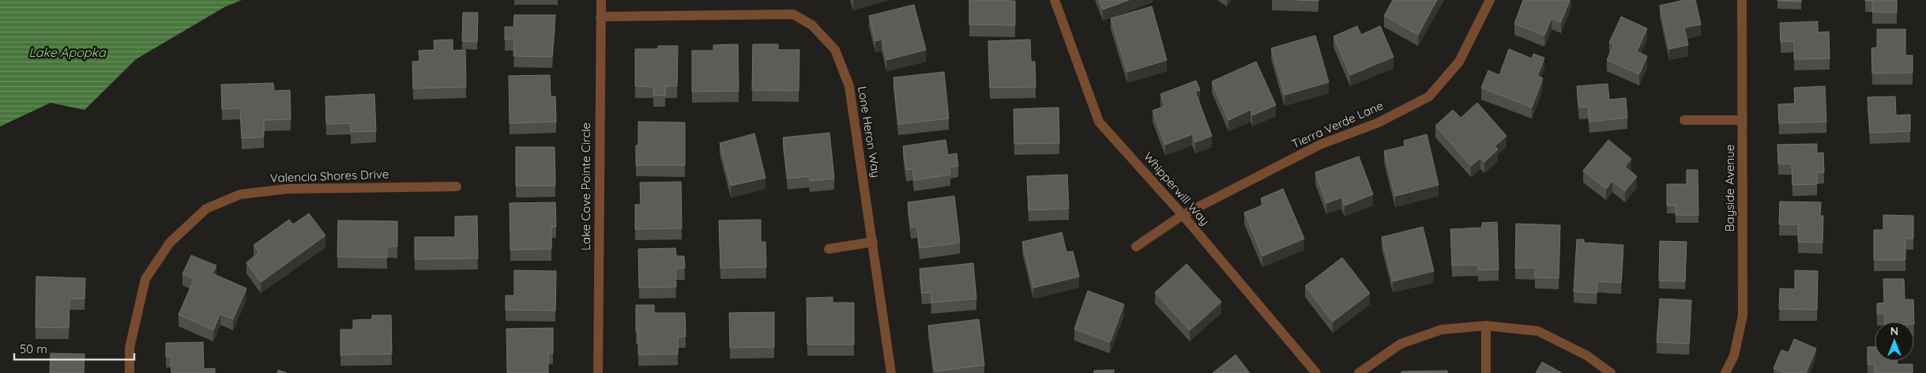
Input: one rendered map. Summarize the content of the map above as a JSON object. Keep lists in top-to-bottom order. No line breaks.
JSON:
{"streets":{"street":["Tierra Verde Lane","Lone Heron Way","Valencia Shores Drive","Lake Cove Pointe Circle","Bayside Avenue","Whipperwill Way"]},"crossings":[["Tierra Verde Lane","Whipperwill Way"],["Lone Heron Way","Lake Cove Pointe Circle"]],"water":["Lake Apopka"],"scale_bar":"50 m","north":"top"}
